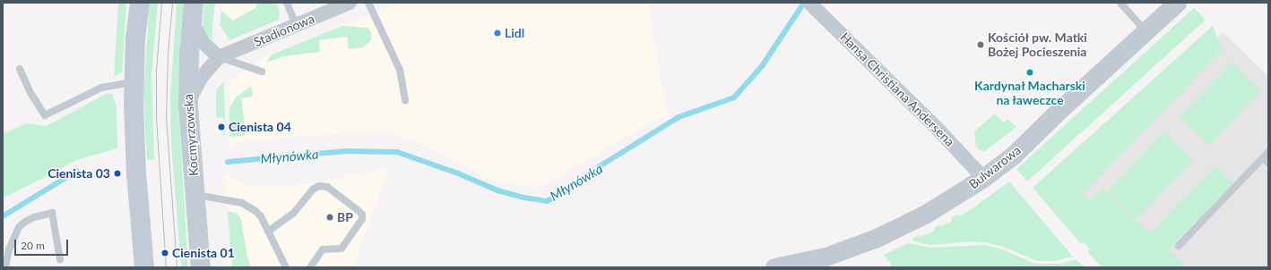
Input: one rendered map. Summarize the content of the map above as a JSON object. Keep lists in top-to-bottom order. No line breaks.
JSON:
{"streets":{"main road":["Kocmyrzowska"],"street":["Stadionowa","Hansa Christiana Andersena","Bulwarowa"]},"crossings":[["Stadionowa","Kocmyrzowska"],["Hansa Christiana Andersena","Bulwarowa"]],"water":["Młynówka"],"places":["Lidl","Kościół pw. Matki Bożej Pocieszenia","Kardynał Macharski na ławeczce","Cienista 04","Cienista 03","BP","Cienista 01"],"scale_bar":"20 m"}
